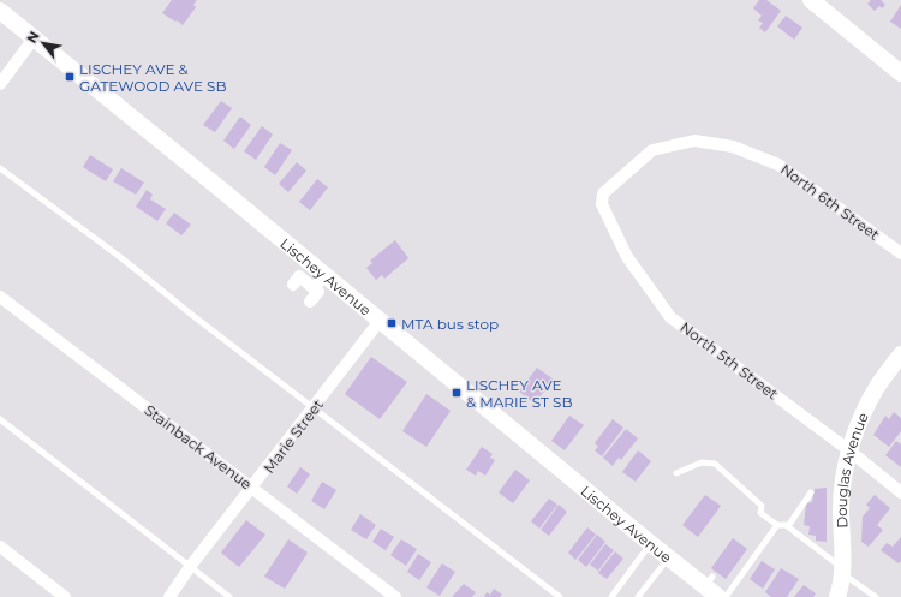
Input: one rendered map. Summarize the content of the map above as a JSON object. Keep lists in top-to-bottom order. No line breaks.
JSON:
{"streets":{"street":["North 6th Street","Lischey Avenue","North 5th Street","Marie Street","Stainback Avenue","Douglas Avenue"]},"crossings":[["North 6th Street","North 5th Street"],["Lischey Avenue","Marie Street"],["North 5th Street","Douglas Avenue"],["Marie Street","Stainback Avenue"]],"places":{"transit":["LISCHEY AVE & GATEWOOD AVE SB","MTA bus stop","LISCHEY AVE & MARIE ST SB"]},"north":"top left"}
